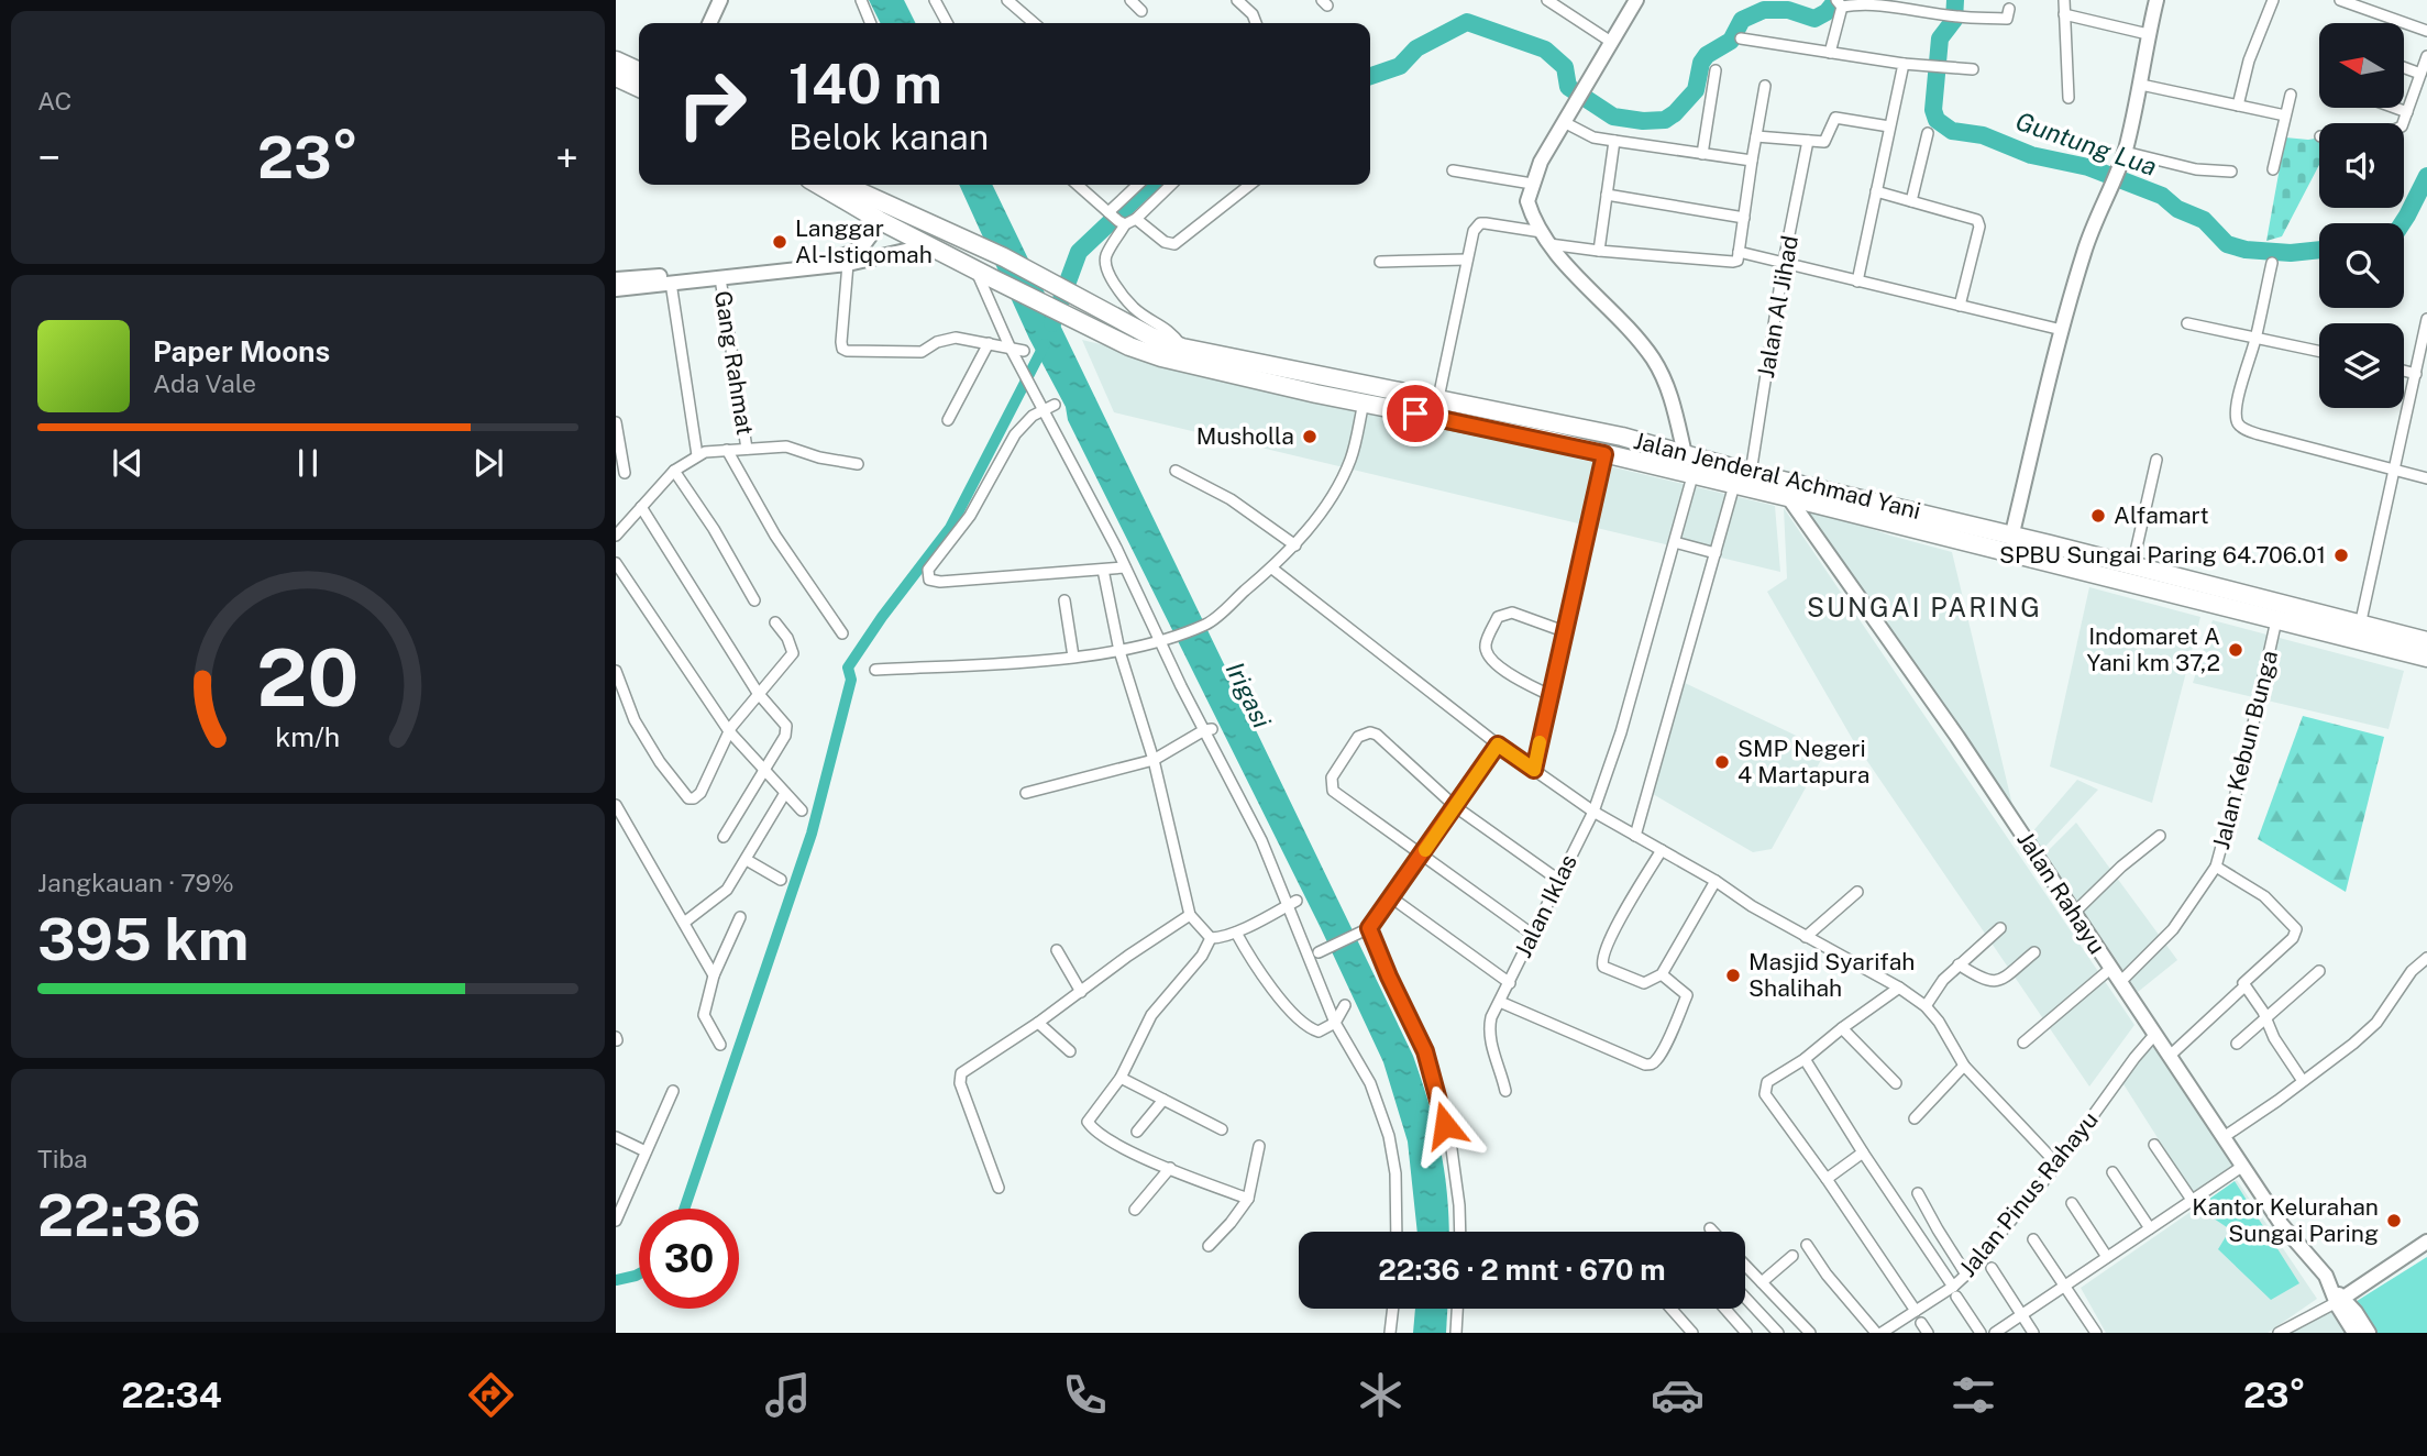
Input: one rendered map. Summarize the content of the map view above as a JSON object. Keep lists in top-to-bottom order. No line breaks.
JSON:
{"streets":{"highway":["Jalan Jenderal Achmad Yani"],"street":["Jalan Al Jihad","Gang Rahmat","Jalan Kebun Bunga","Jalan Rahayu","Jalan Iklas","Jalan Pinus Rahayu"]},"crossings":[["Jalan Al Jihad","Jalan Jenderal Achmad Yani"],["Jalan Jenderal Achmad Yani","Jalan Kebun Bunga"],["Jalan Jenderal Achmad Yani","Jalan Rahayu"],["Jalan Jenderal Achmad Yani","Jalan Iklas"],["Jalan Kebun Bunga","Jalan Rahayu"],["Jalan Rahayu","Jalan Pinus Rahayu"]],"districts":["SUNGAI PARING"],"water":["Guntung Lua","Irigasi"],"places":["Langgar Al-Istiqomah","Musholla","Alfamart","SPBU Sungai Paring 64.706.01","Indomaret A Yani km 37,2","SMP Negeri 4 Martapura","Masjid Syarifah Shalihah","Kantor Kelurahan Sungai Paring"],"north":"left","page":{"tile":["AC",["Jangkauan · 79%","395 km"],["Tiba","22:36"]],"turn":["140 m","Belok kanan"],"heat":["−","23°","+"],"song":["Paper Moons","Ada Vale"],"limit":"30","trip":"22:36 · 2 mnt · 670 m","tabs":["22:34","23°"],"gauge":["20","km/h"]}}
